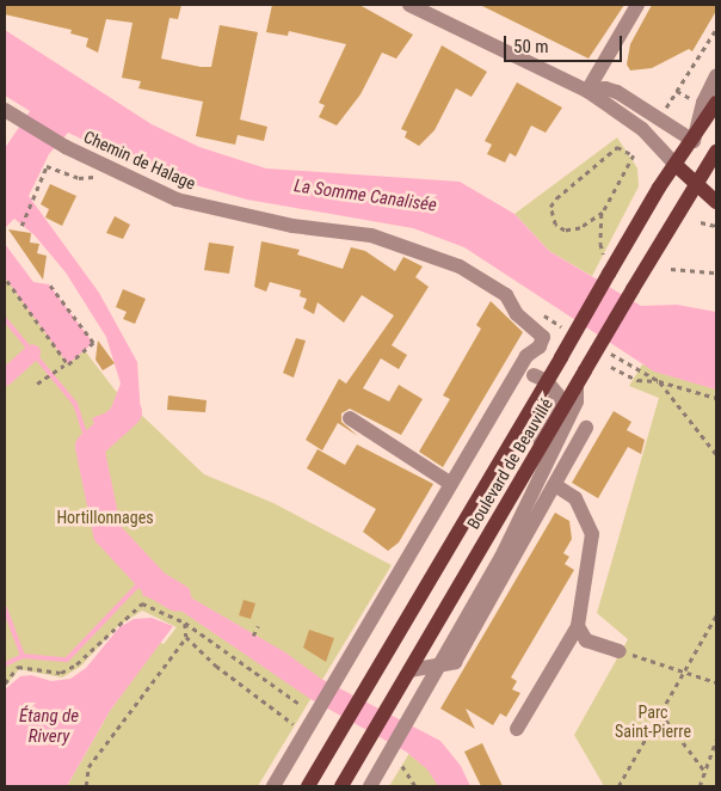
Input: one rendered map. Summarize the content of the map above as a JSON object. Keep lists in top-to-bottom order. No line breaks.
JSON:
{"streets":{"main road":["Boulevard de Beauvillé"],"street":["Chemin de Halage"]},"crossings":[["Chemin de Halage","Boulevard de Beauvillé"]],"water":["La Somme Canalisée","Étang de Rivery"],"parks":["Hortillonnages","Parc Saint-Pierre"],"scale_bar":"50 m"}
